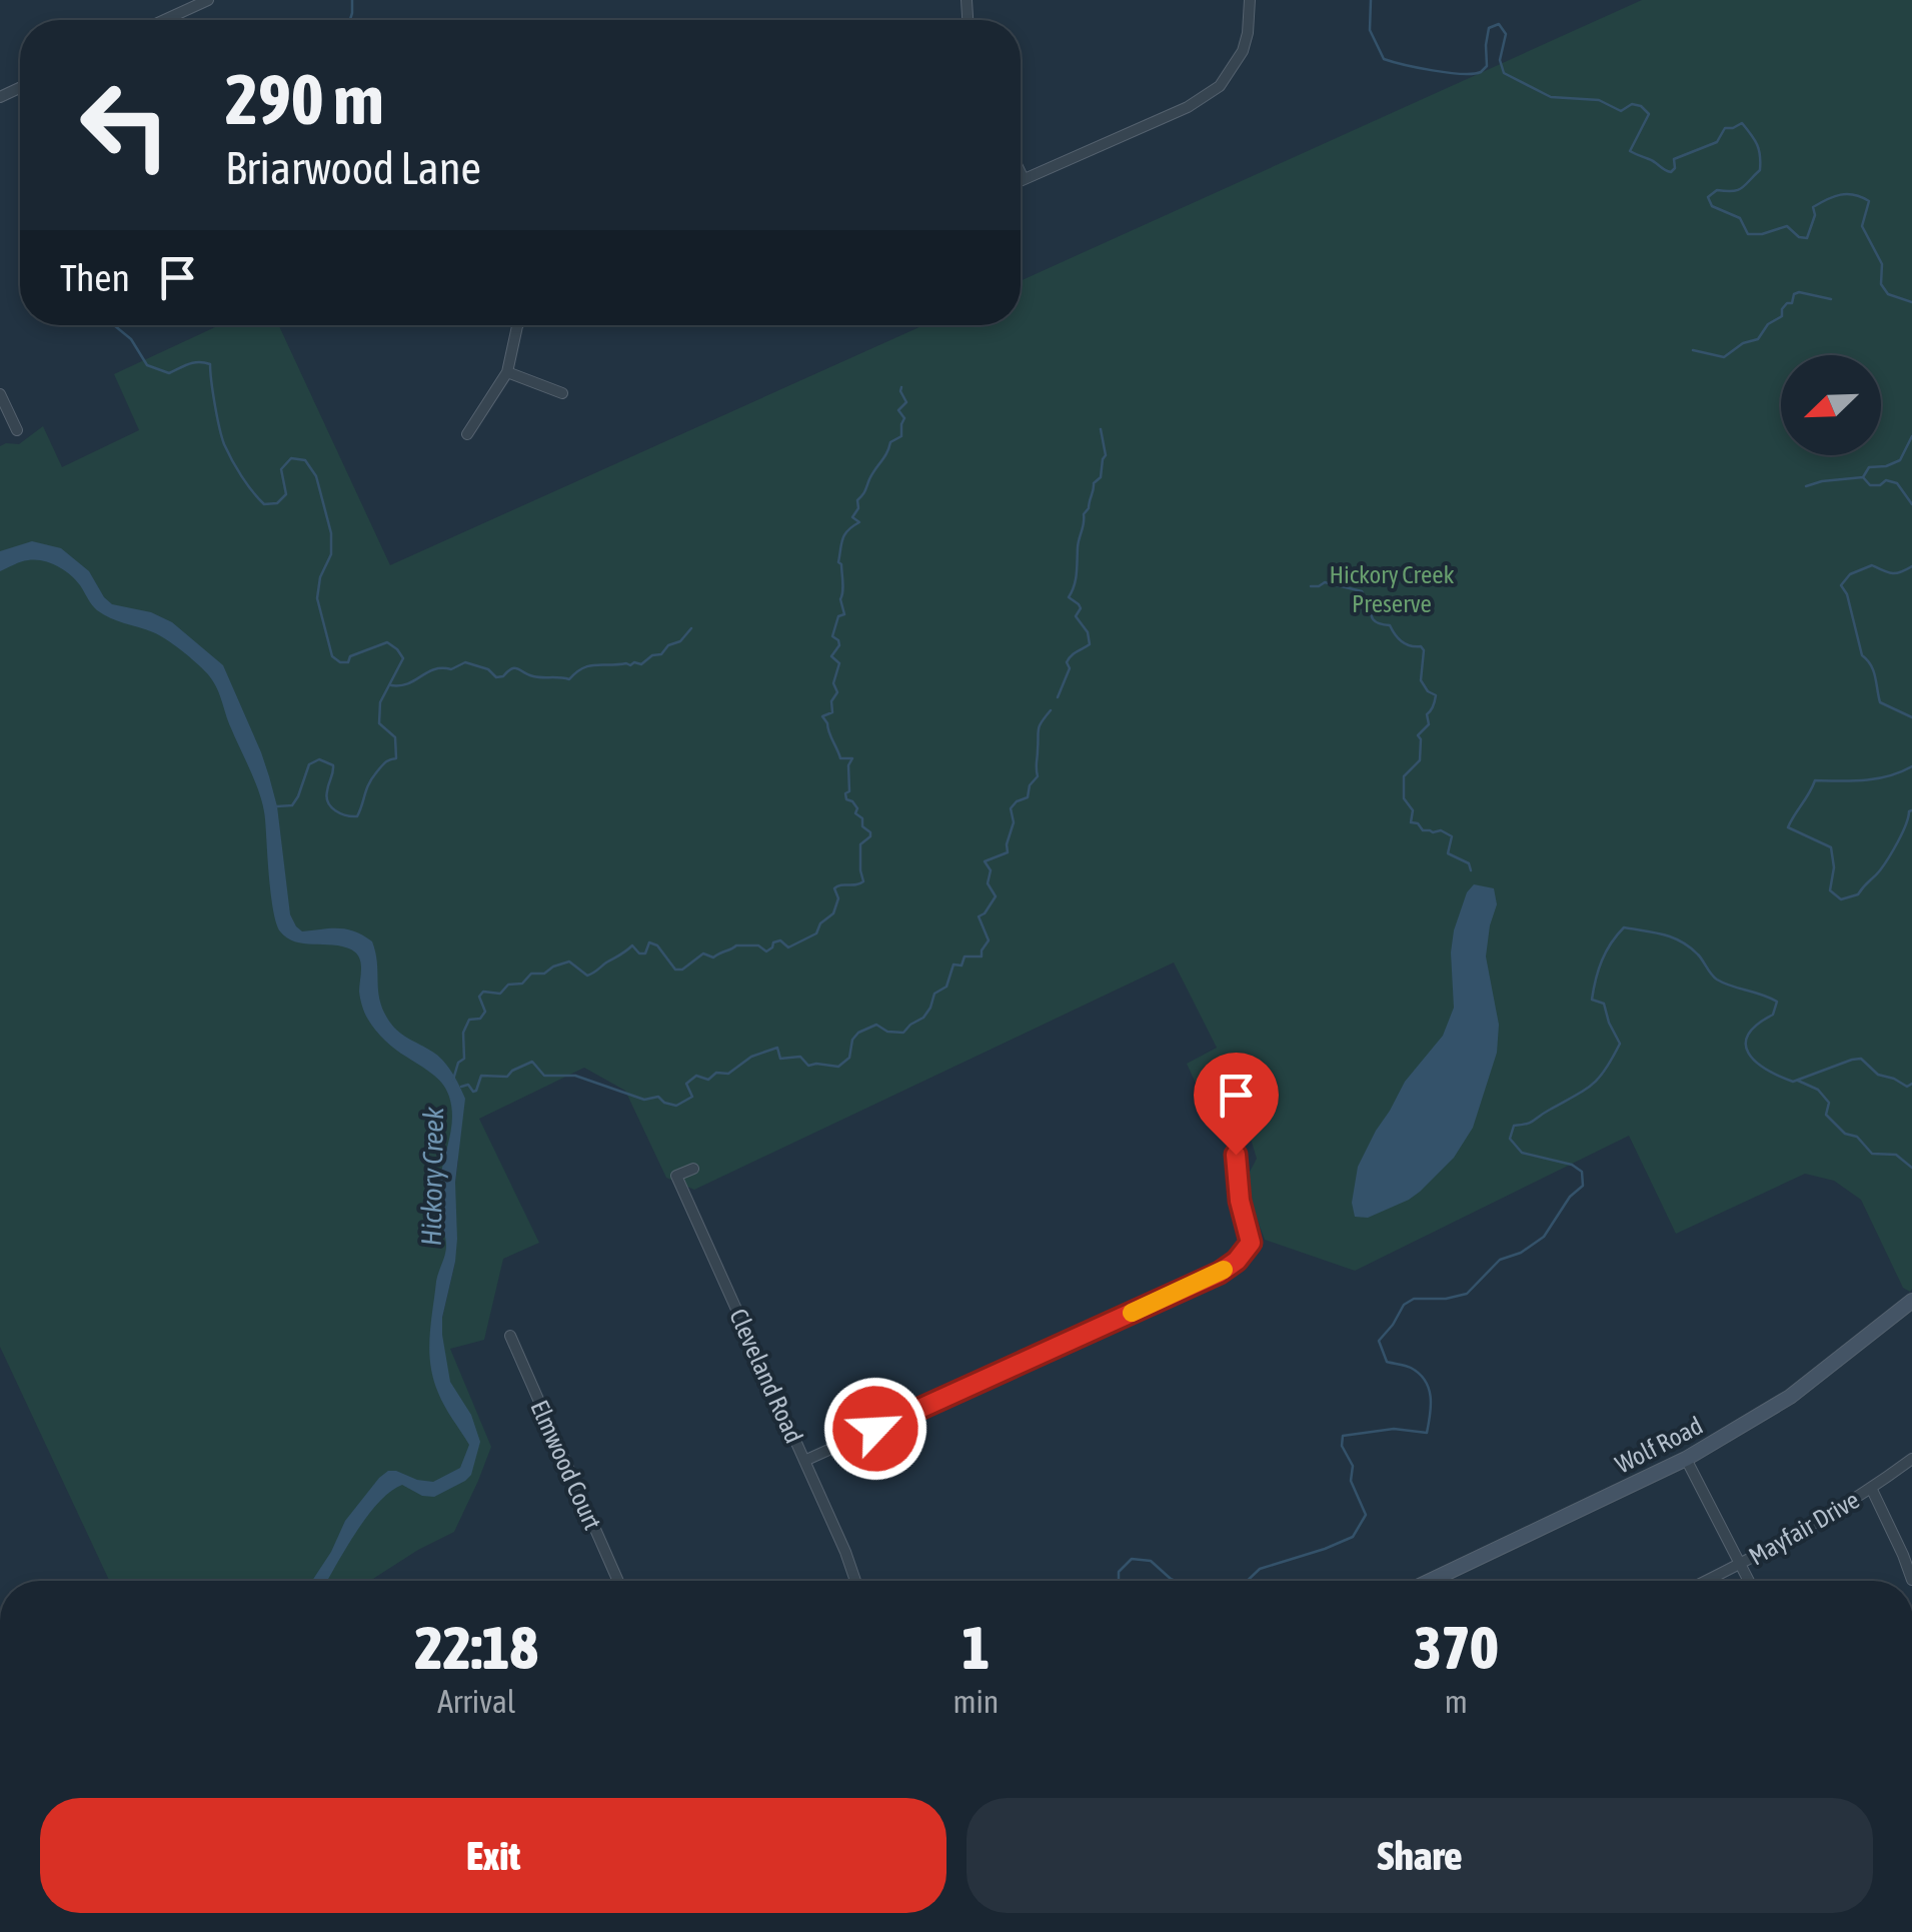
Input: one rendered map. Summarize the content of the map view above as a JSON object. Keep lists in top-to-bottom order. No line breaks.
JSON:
{"streets":{"main road":["Wolf Road"],"street":["Cleveland Road","Elmwood Court","Mayfair Drive"]},"water":["Hickory Creek"],"parks":["Hickory Creek Preserve"],"north":"bottom left","page":{"turn":["290 m","Briarwood Lane"],"then":"Then","eta":["22:18","Arrival","1","min","370","m"],"buttons":["Exit","Share"]}}
